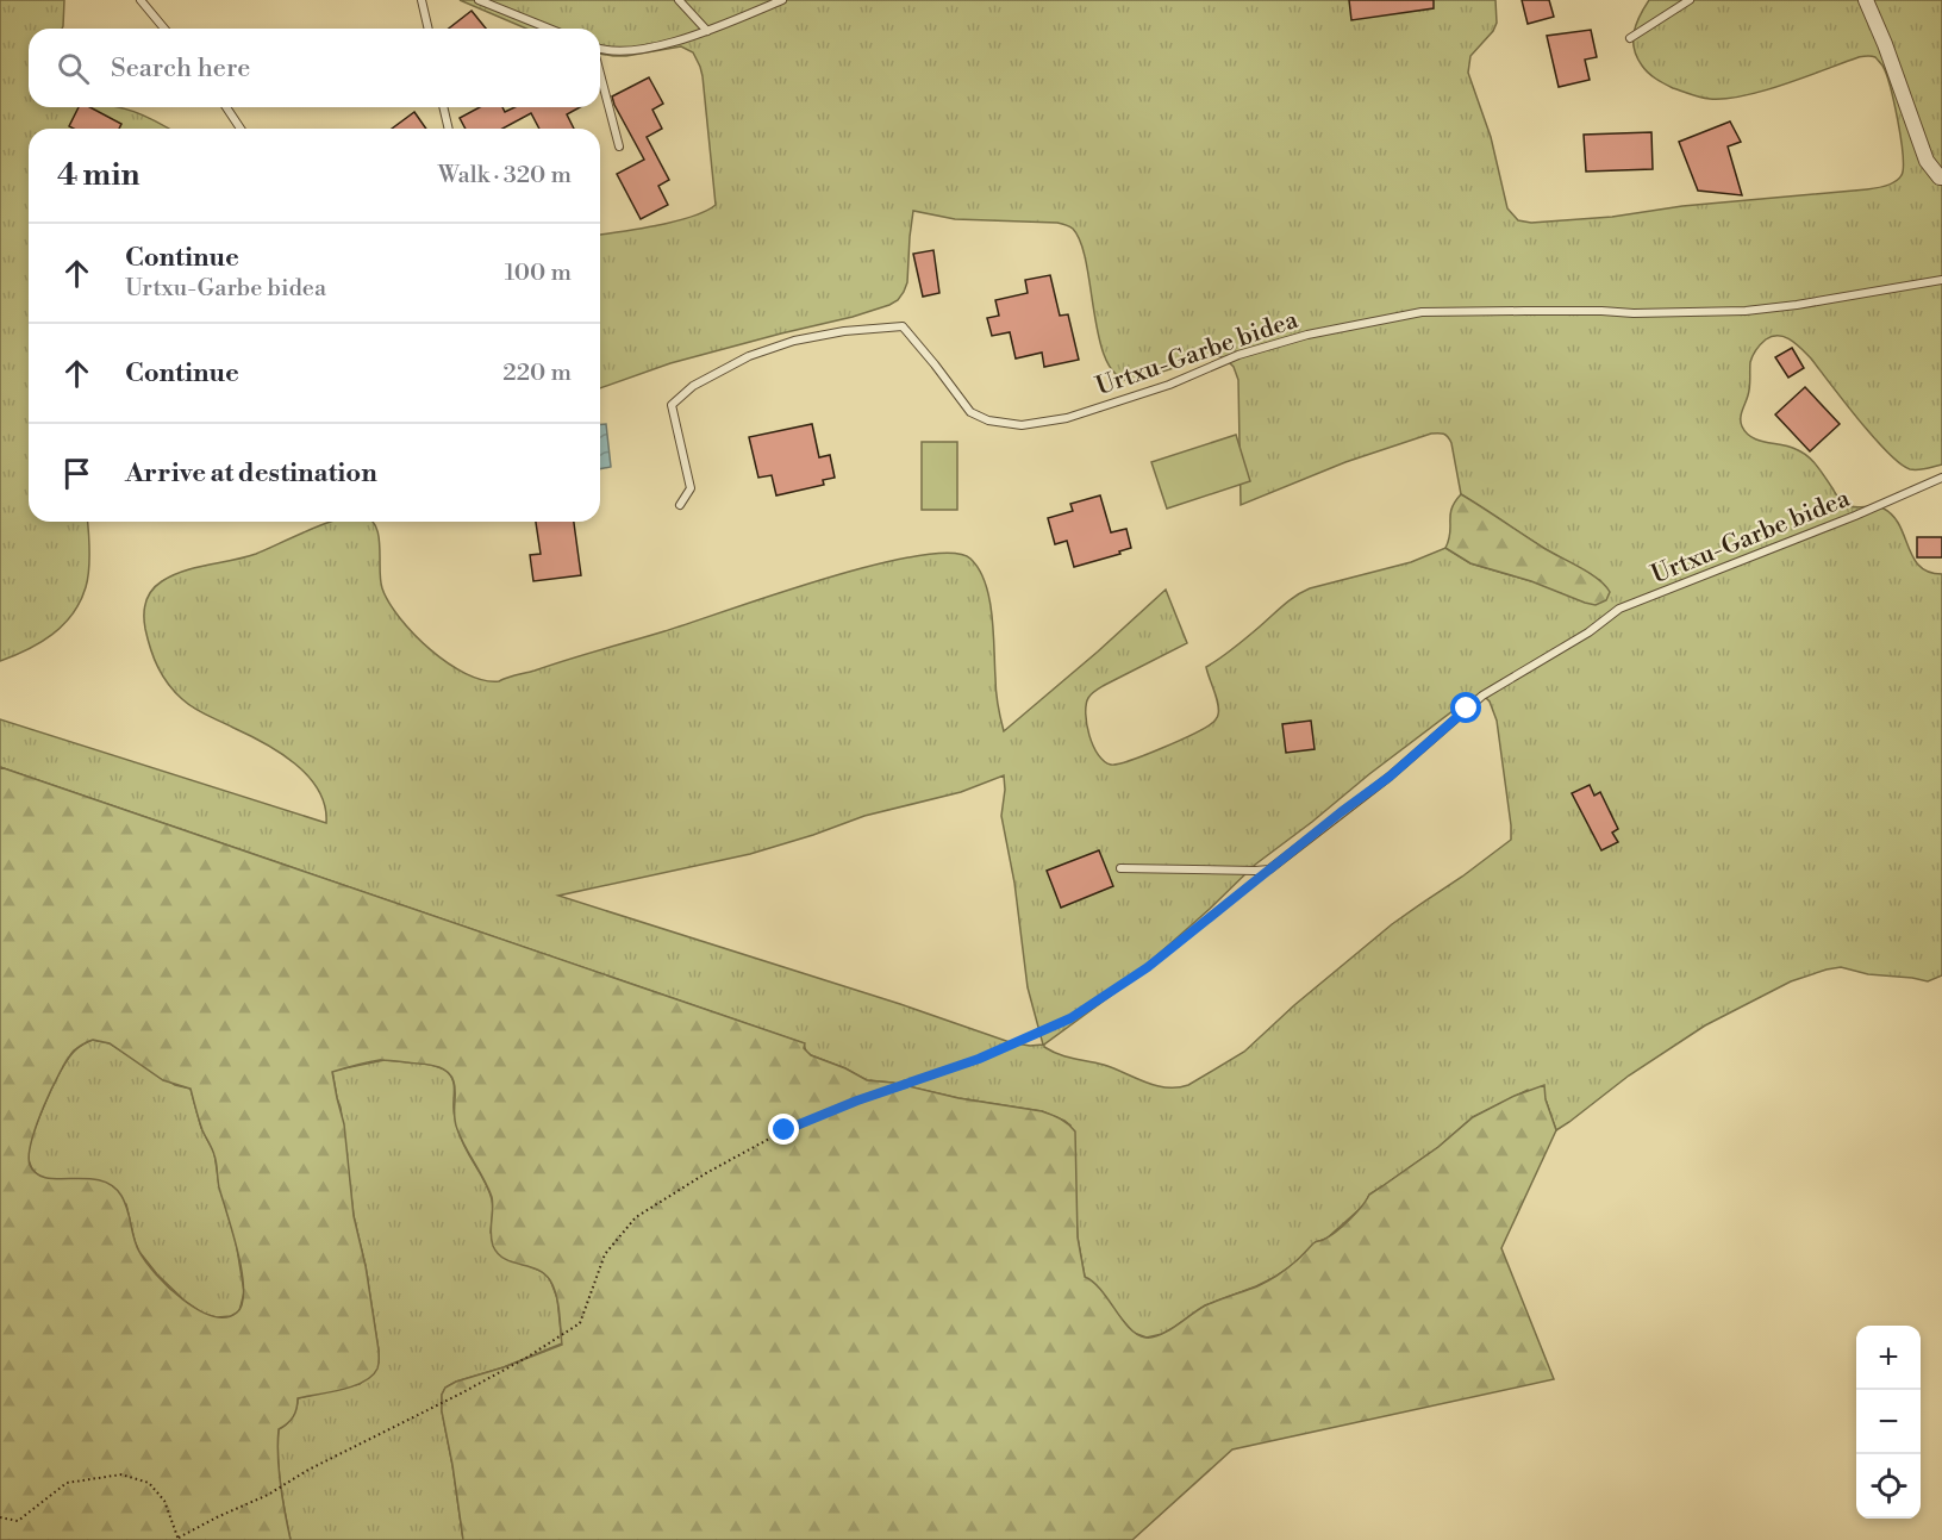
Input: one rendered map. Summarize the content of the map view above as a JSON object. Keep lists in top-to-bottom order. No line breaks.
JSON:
{"streets":{"lane":["Urtxu-Garbe bidea"]},"page":{"search":"Search here","heading":["4 min","Walk · 320 m"],"list":[["Continue","Urtxu-Garbe bidea","100 m"],["Continue","220 m"],"Arrive at destination"],"map_buttons":["+","−"]}}
